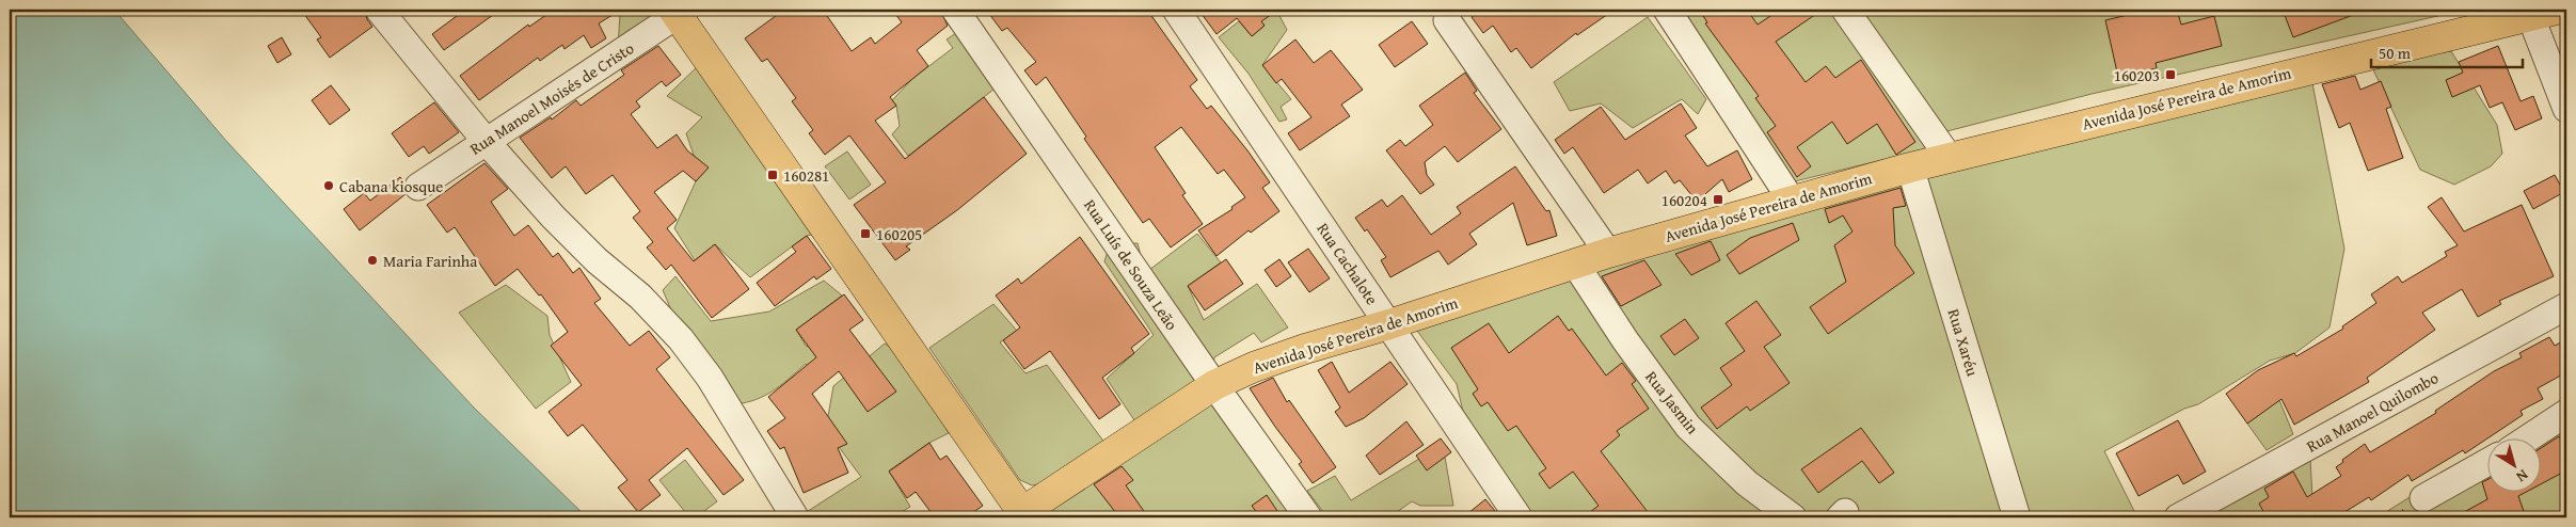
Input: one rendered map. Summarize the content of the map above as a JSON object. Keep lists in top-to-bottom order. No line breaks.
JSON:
{"streets":{"main road":["Avenida José Pereira de Amorim"],"street":["Rua Manoel Moisés de Cristo","Rua Cachalote","Rua Luís de Souza Leão","Rua Xaréu","Rua Jasmin","Rua Manoel Quilombo"]},"crossings":[["Avenida José Pereira de Amorim","Rua Cachalote"],["Avenida José Pereira de Amorim","Rua Luís de Souza Leão"],["Avenida José Pereira de Amorim","Rua Xaréu"],["Avenida José Pereira de Amorim","Rua Jasmin"]],"places":{"transit":["160203","160281","160204","160205"],"other":["Cabana kiosque","Maria Farinha"]},"scale_bar":"50 m","north":"bottom right"}
